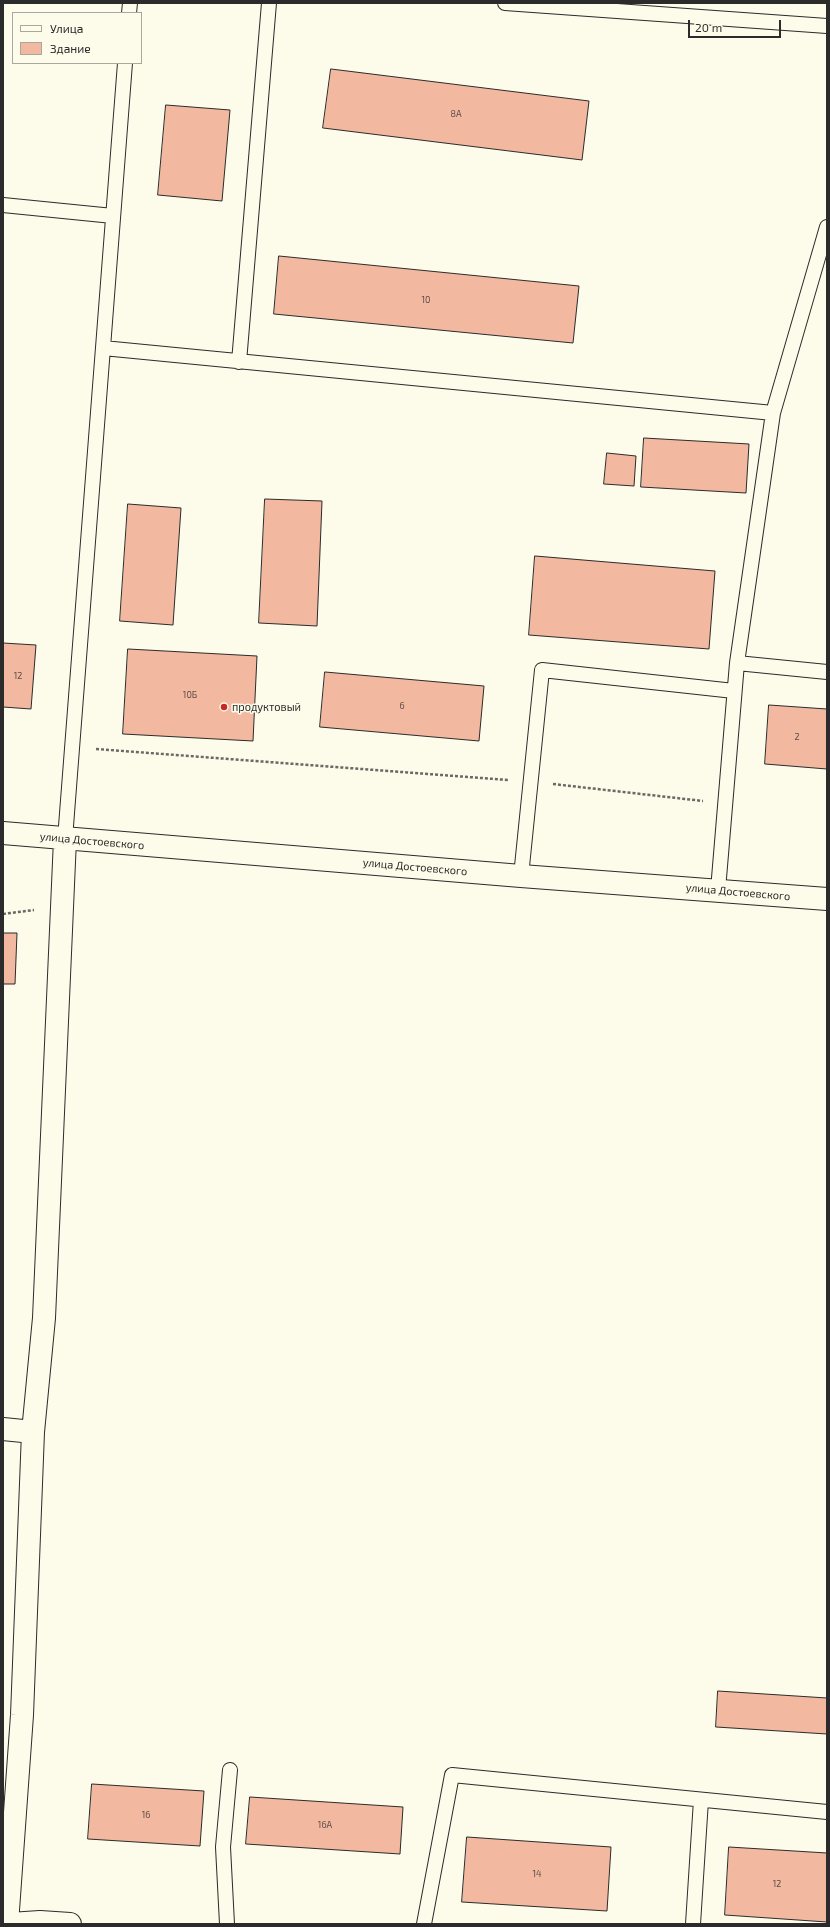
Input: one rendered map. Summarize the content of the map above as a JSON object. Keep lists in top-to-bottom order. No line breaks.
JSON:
{"streets":{"street":["улица Достоевского"]},"places":["продуктовый"],"house_numbers":["8А","10","12","10Б","6","2","16","16А","14","12"],"legend":["Улица","Здание"],"scale_bar":"20 m"}
